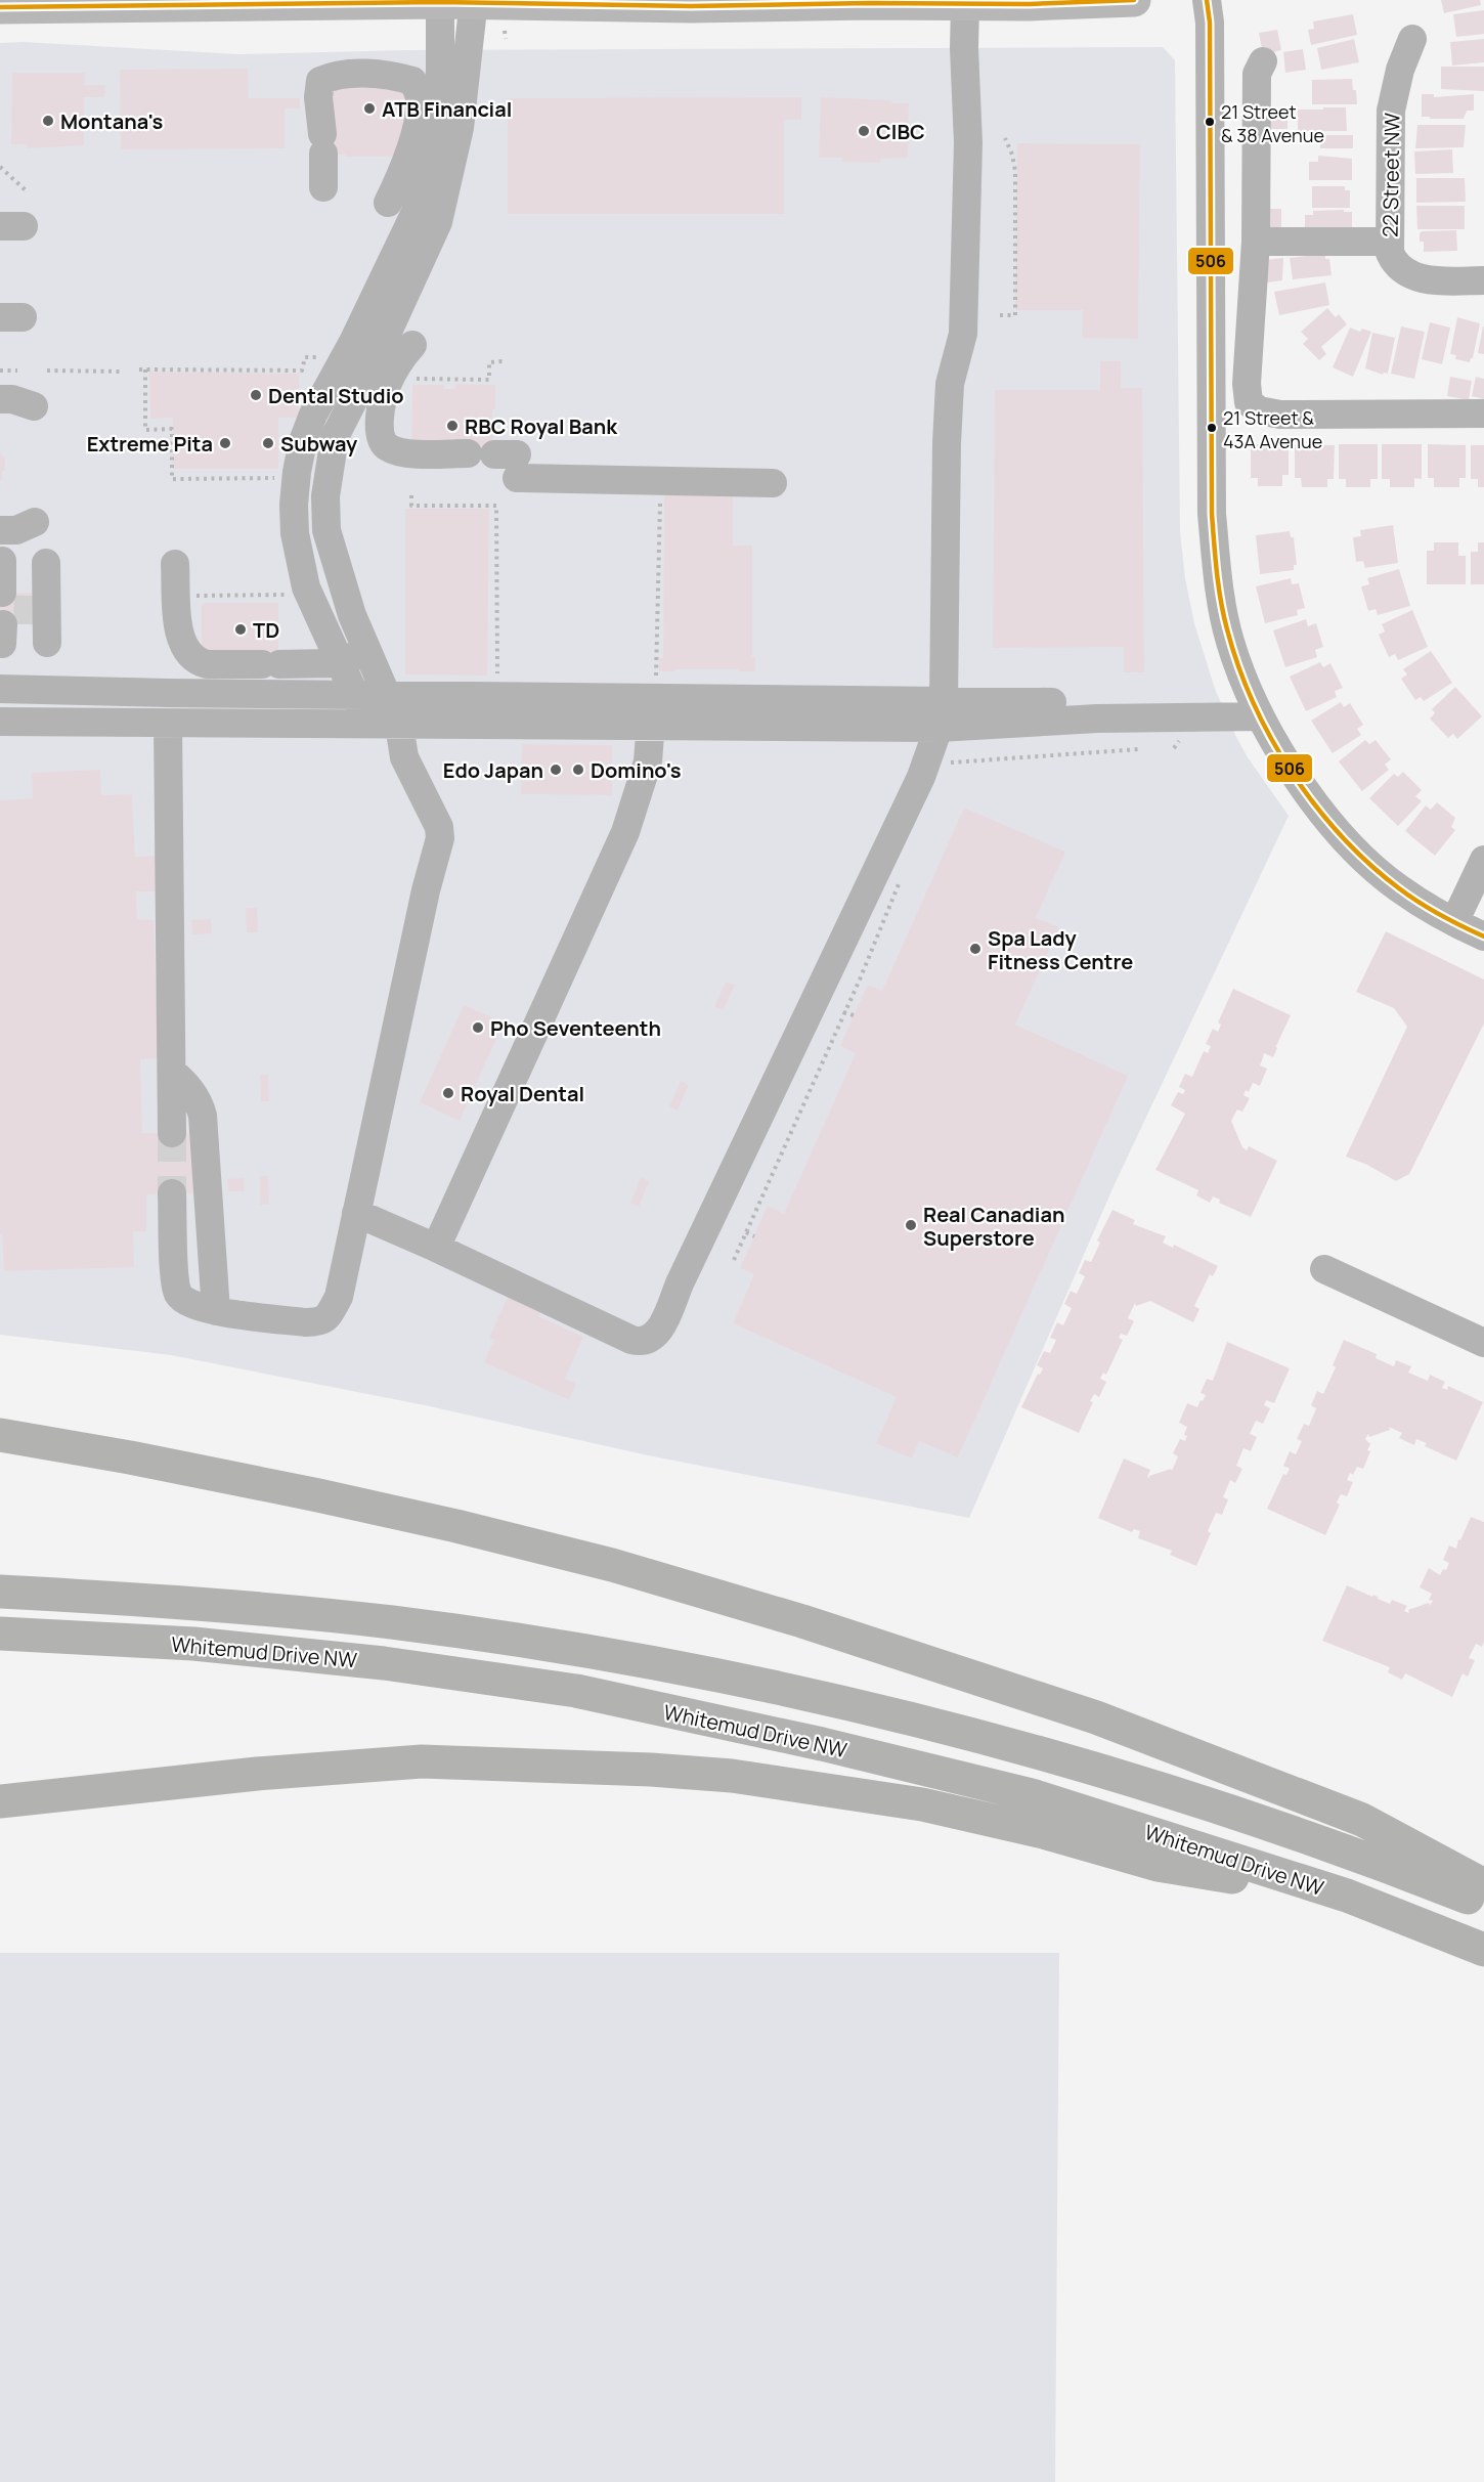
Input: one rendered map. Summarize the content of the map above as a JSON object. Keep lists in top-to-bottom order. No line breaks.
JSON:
{"streets":{"highway":["Whitemud Drive NW"],"street":["22 Street NW"]},"places":["ATB Financial","Montana's","21 Street & 38 Avenue","CIBC","Dental Studio","RBC Royal Bank","21 Street & 43A Avenue","Extreme Pita","Subway","TD","Edo Japan","Domino's","Spa Lady Fitness Centre","Pho Seventeenth","Royal Dental","Real Canadian Superstore"],"lines":["transit line 506"]}
